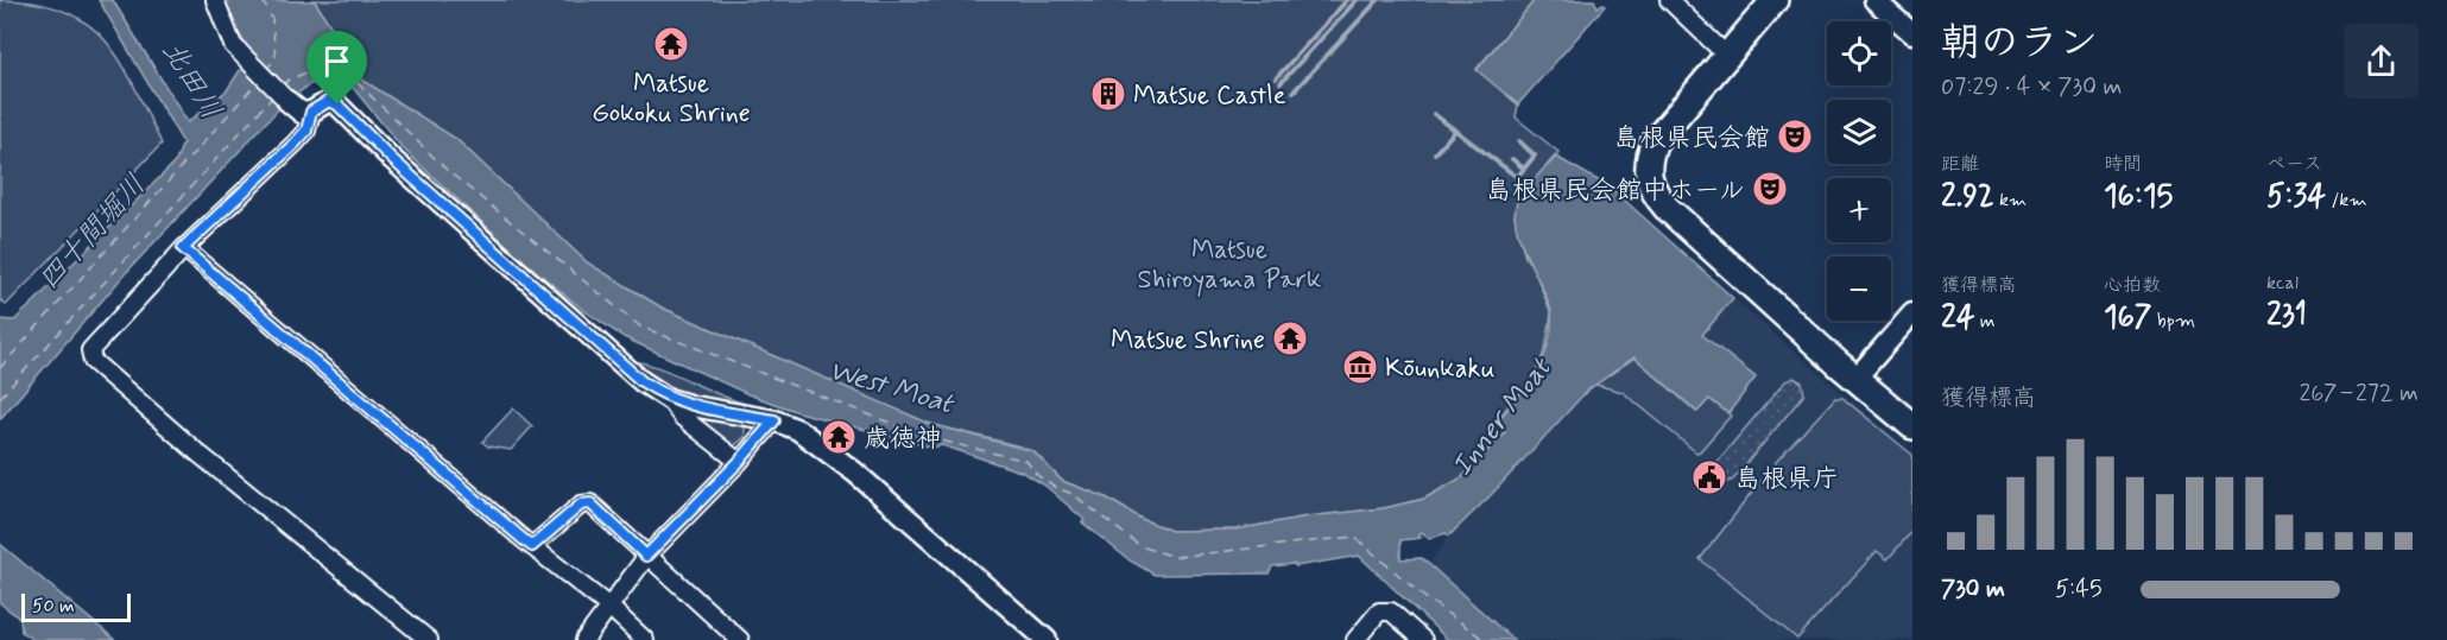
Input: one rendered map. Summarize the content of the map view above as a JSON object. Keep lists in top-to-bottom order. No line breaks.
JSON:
{"water":["北田川","四十間堀川","West Moat","Inner Moat"],"parks":["Matsue Shiroyama Park"],"places":{"temple":["Matsue Gokoku Shrine","Matsue Shrine","歳徳神"],"building":["Matsue Castle"],"theatre":["島根県民会館","島根県民会館中ホール"],"museum":["Kōunkaku"],"public building":["島根県庁"]},"scale_bar":"50 m","page":{"heading":["朝のラン","07:29 · 4 × 730 m"],"map_buttons":["+","−"],"stats":[["距離","2.92 km"],["時間","16:15"],["ペース","5:34 /km"],["獲得標高","24 m"],["心拍数","167 bpm"],["kcal","231"]],"chart":["獲得標高","267–272 m"],"list":[{"name":"730 m","note":"5:45"}],"scale":"50 m"}}
